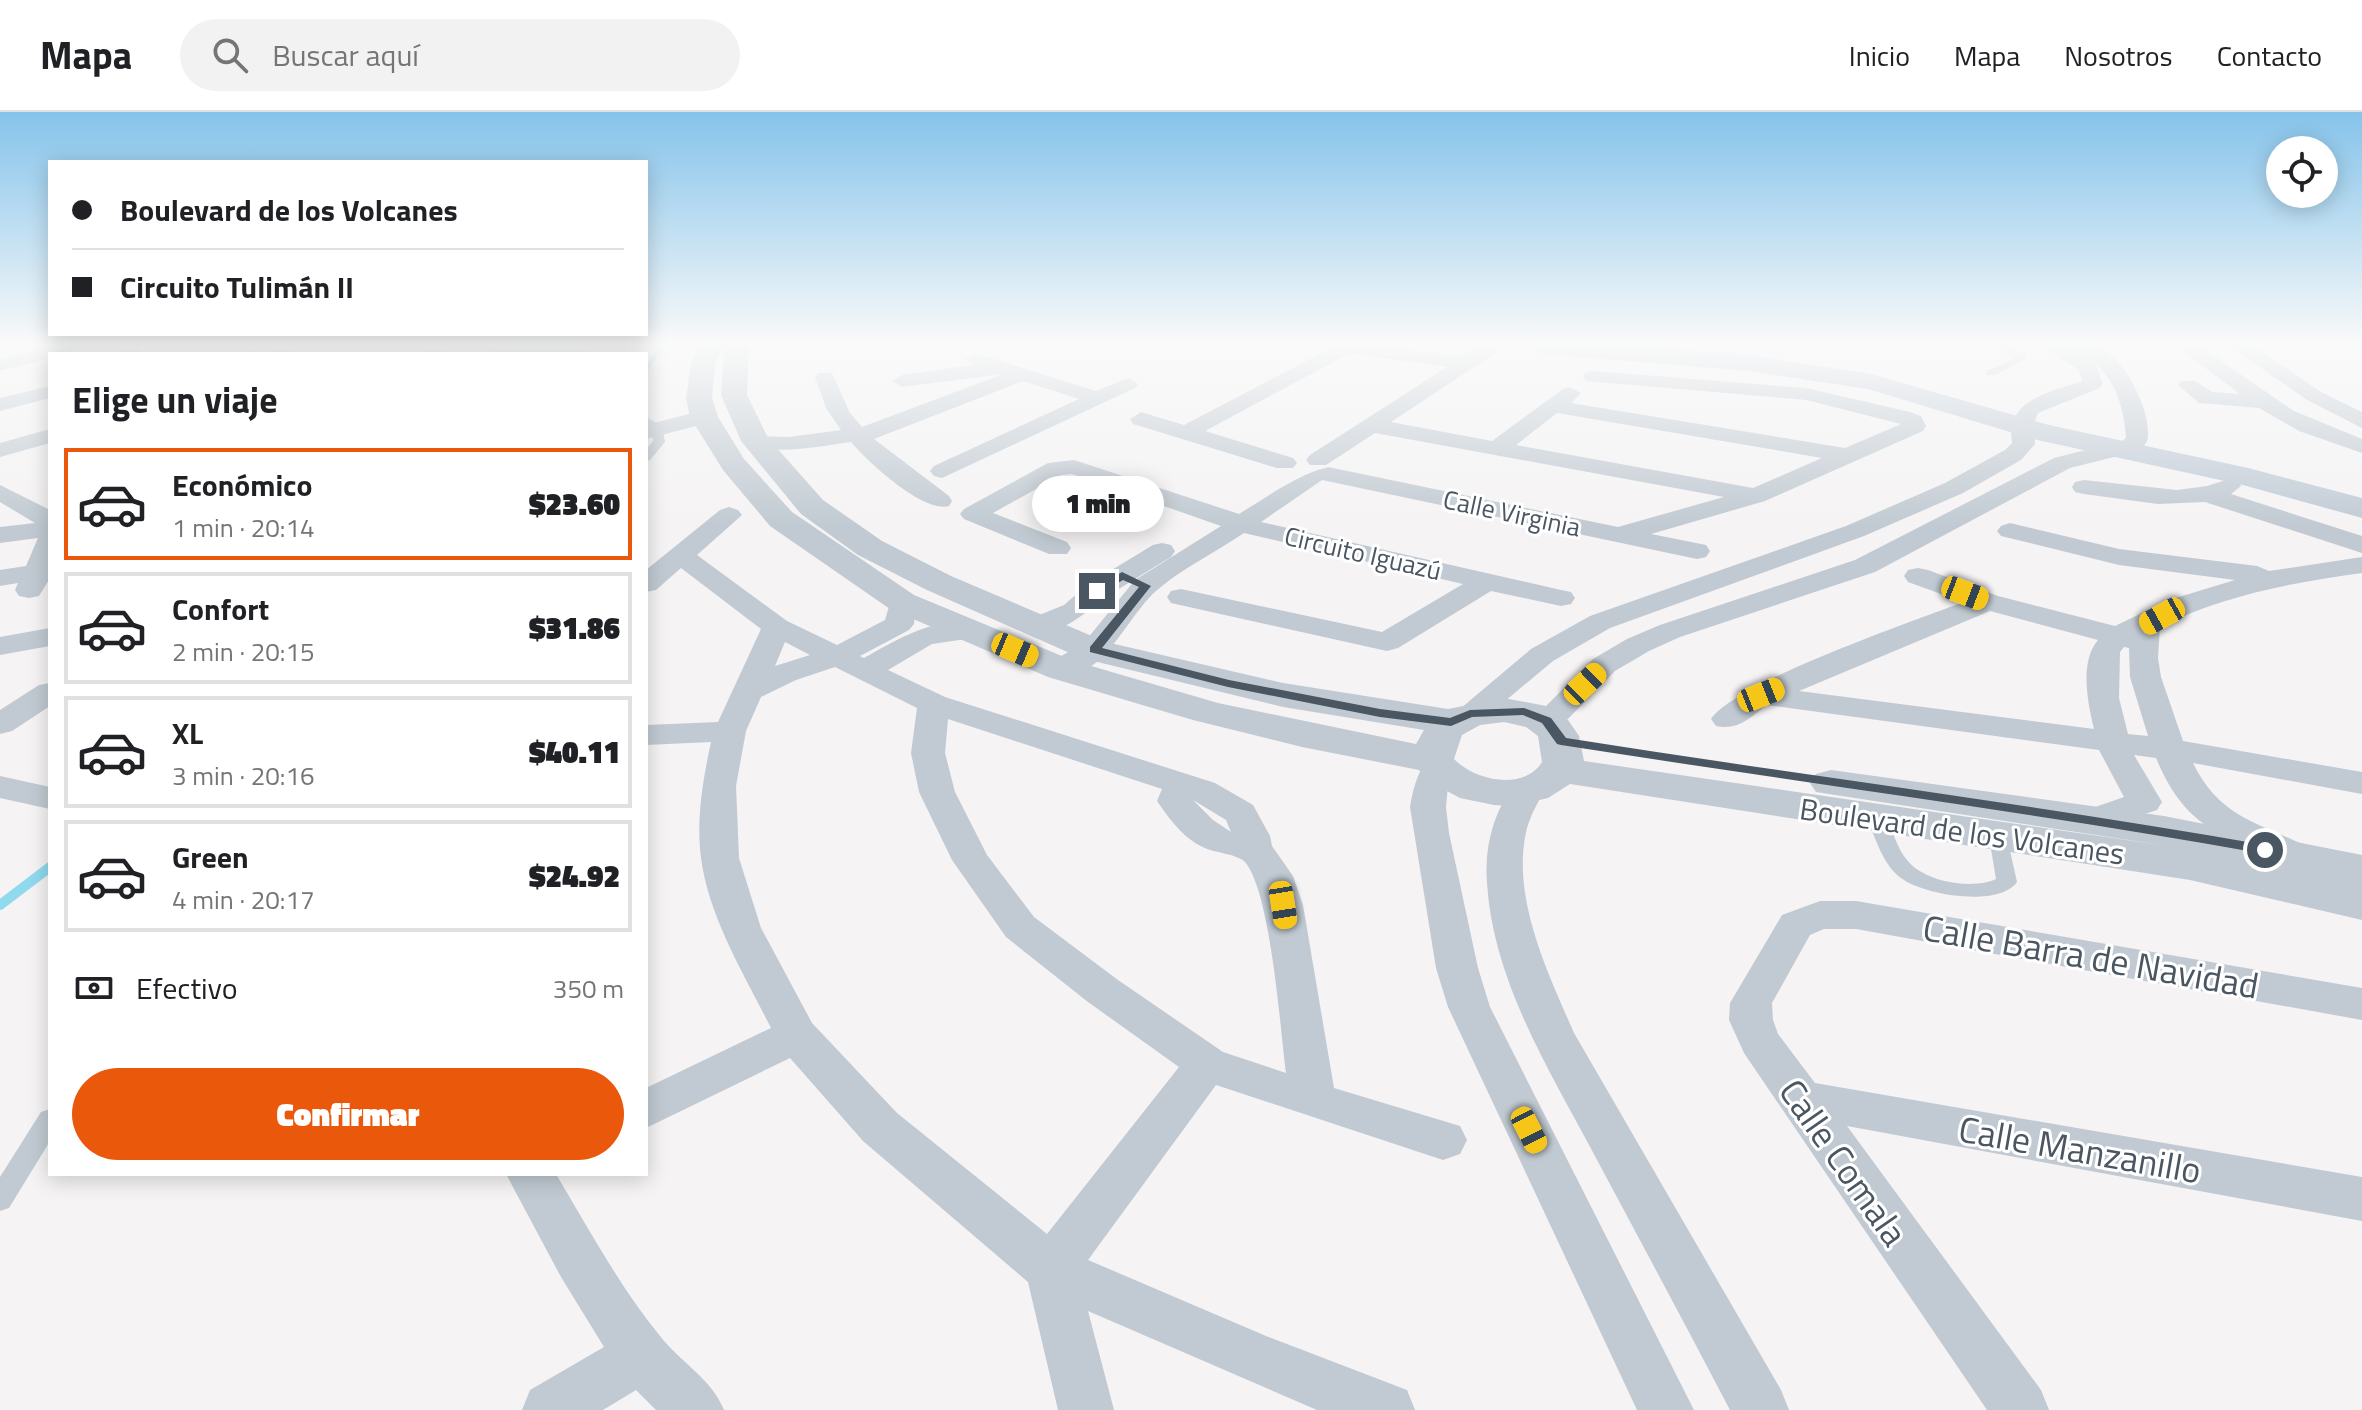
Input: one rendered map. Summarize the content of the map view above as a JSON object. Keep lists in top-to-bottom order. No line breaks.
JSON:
{"streets":{"street":["Calle Virginia","Circuito Iguazú","Boulevard de los Volcanes","Calle Barra de Navidad","Calle Manzanillo","Calle Comala"]},"crossings":[["Calle Barra de Navidad","Calle Comala"],["Calle Manzanillo","Calle Comala"]],"page":{"header":"Mapa","search":"Buscar aquí","nav":["Inicio","Mapa","Nosotros","Contacto"],"banner":["Boulevard de los Volcanes","Circuito Tulimán II"],"heading":"Elige un viaje","list":[{"name":"Económico","note":"1 min · 20:14","value":"$23.60"},{"name":"Confort","note":"2 min · 20:15","value":"$31.86"},{"name":"XL","note":"3 min · 20:16","value":"$40.11"},{"name":"Green","note":"4 min · 20:17","value":"$24.92"}],"bubble":"1 min","pay":["Efectivo","350 m"],"buttons":"Confirmar"}}
